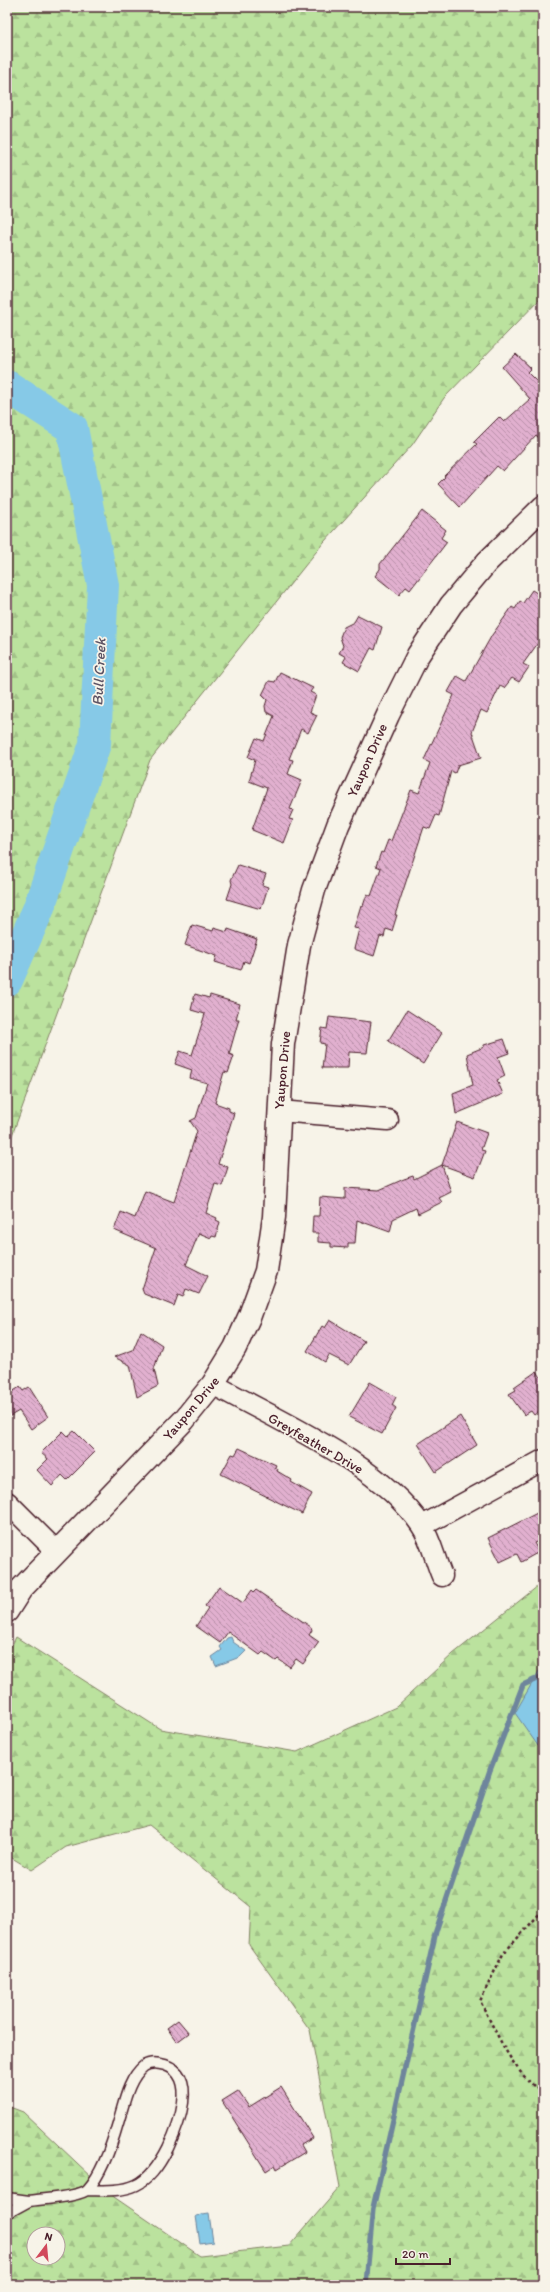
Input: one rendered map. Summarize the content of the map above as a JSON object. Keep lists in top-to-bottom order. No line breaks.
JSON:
{"streets":{"street":["Yaupon Drive","Greyfeather Drive"]},"crossings":[["Yaupon Drive","Greyfeather Drive"]],"water":["Bull Creek"],"scale_bar":"20 m","north":"top"}
